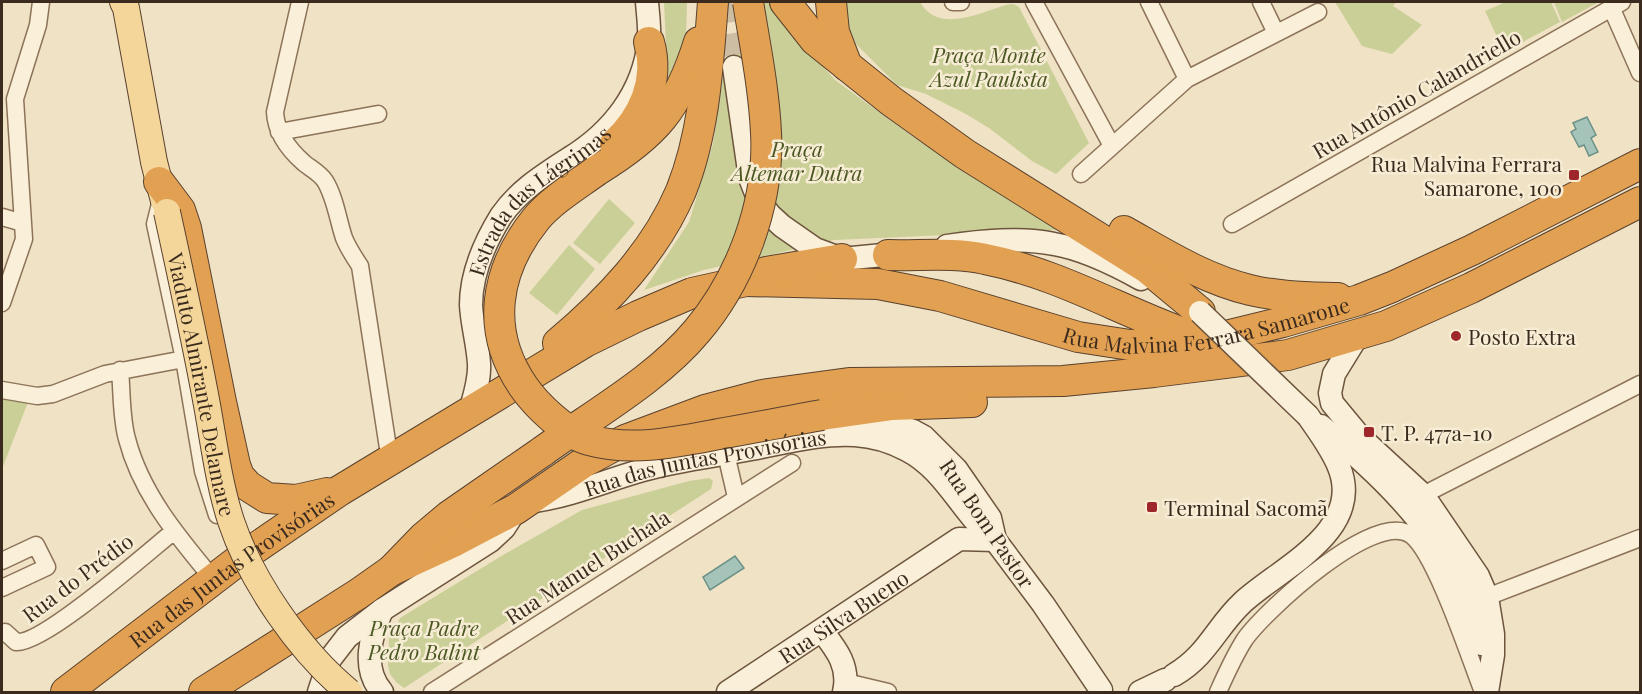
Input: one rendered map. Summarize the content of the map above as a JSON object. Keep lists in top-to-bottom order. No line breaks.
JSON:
{"streets":{"highway":["Rua Malvina Ferrara Samarone","Rua das Juntas Provisórias"],"main road":["Estrada das Lágrimas","Viaduto Almirante Delamare","Rua Bom Pastor","Rua Silva Bueno"],"street":["Rua Antônio Calandriello","Rua Manuel Buchala","Rua do Prédio"]},"crossings":[["Estrada das Lágrimas","Rua das Juntas Provisórias"],["Rua das Juntas Provisórias","Rua Bom Pastor"]],"parks":["Praça Monte Azul Paulista","Praça Altemar Dutra","Praça Padre Pedro Balint"],"places":{"transit":["Rua Malvina Ferrara Samarone, 100","T. P. 477a-10","Terminal Sacomã"],"other":["Posto Extra"]}}
